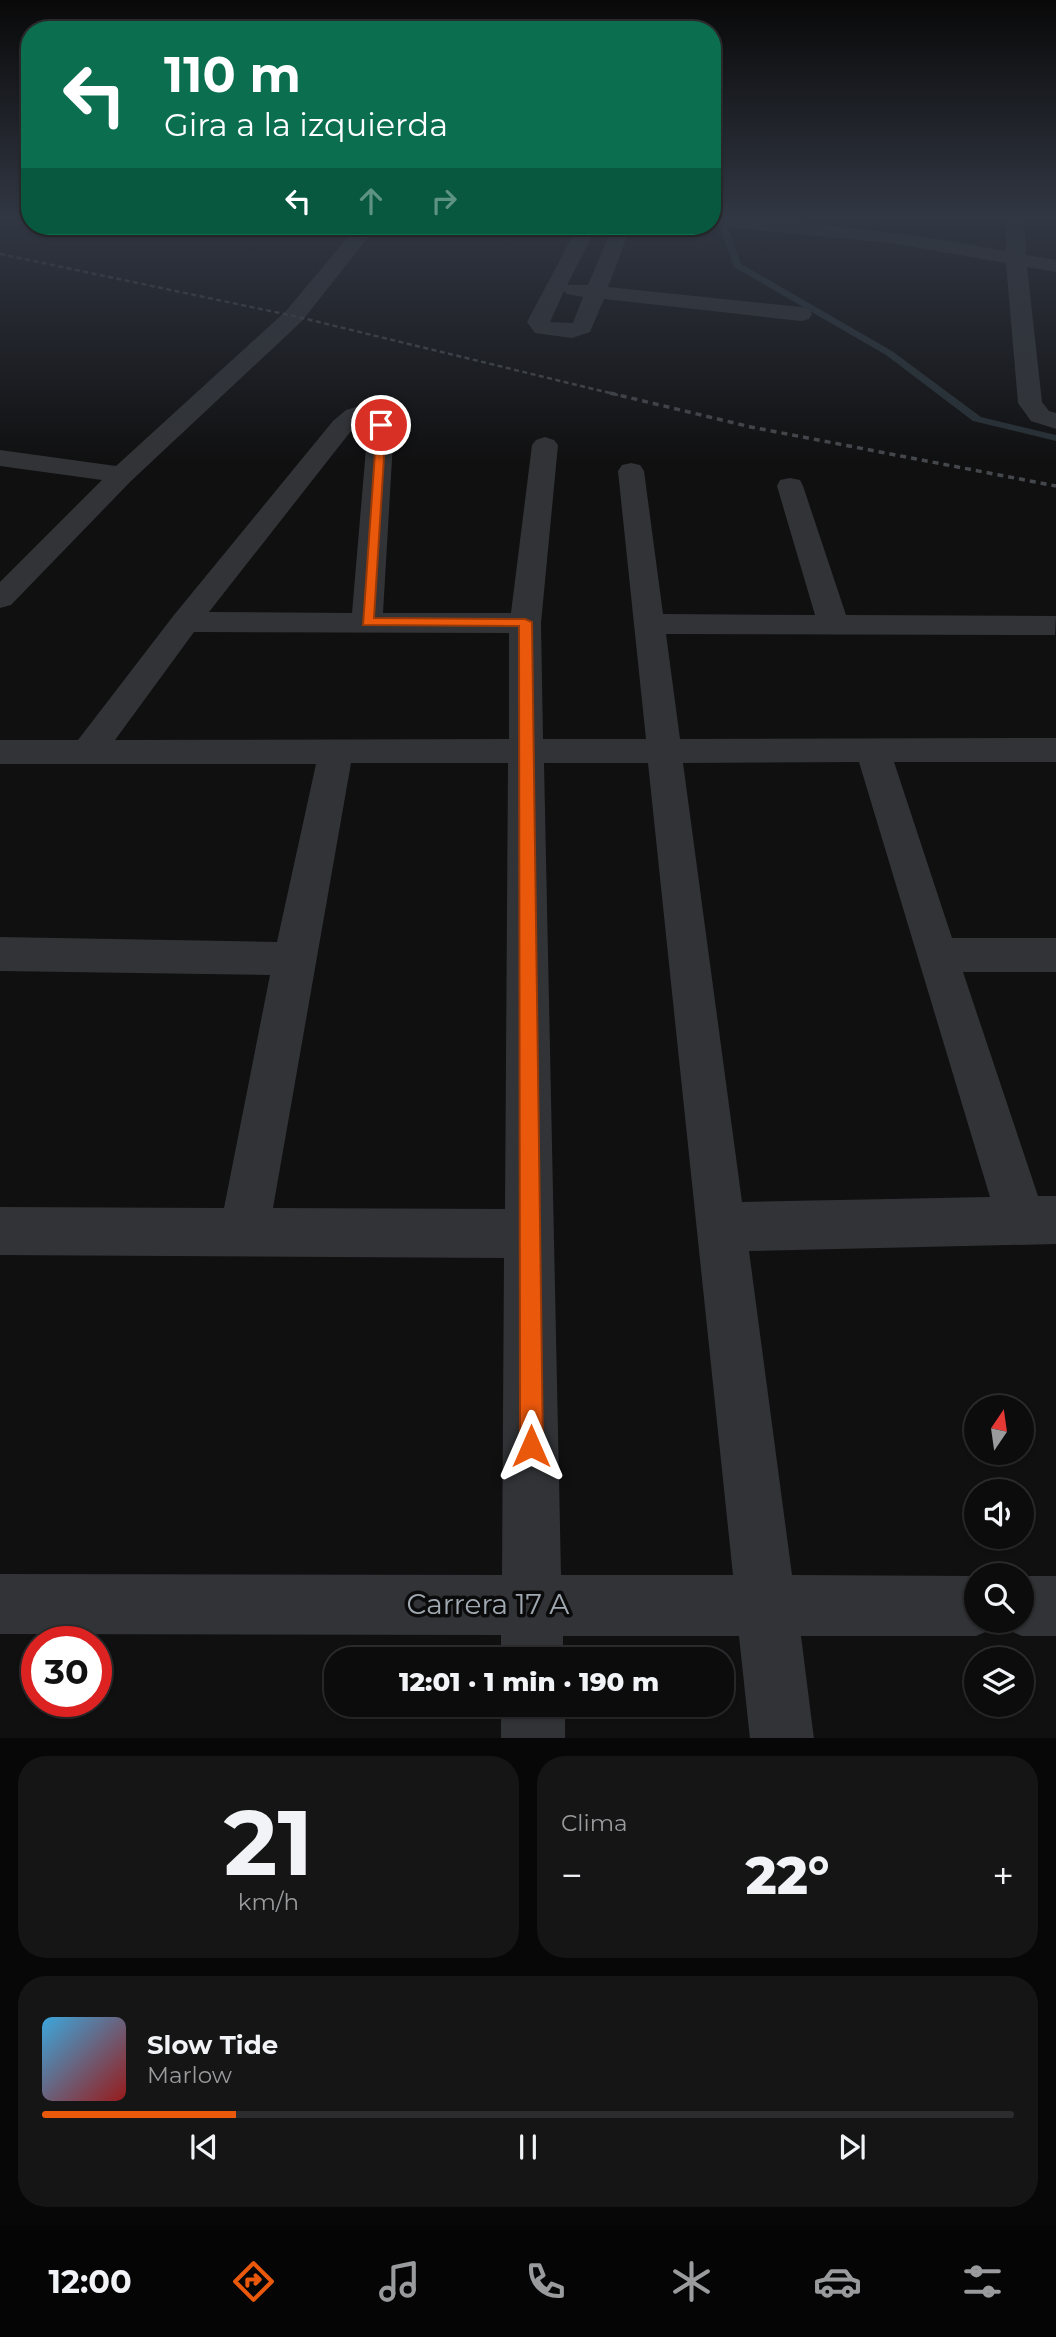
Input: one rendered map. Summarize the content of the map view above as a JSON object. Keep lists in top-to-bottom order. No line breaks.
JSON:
{"streets":{"street":["Carrera 17 A"]},"north":"top","page":{"turn":["110 m","Gira a la izquierda"],"limit":"30","trip":"12:01 · 1 min · 190 m","tile":[["21","km/h"],"Clima"],"heat":["−","22°","+"],"song":["Slow Tide","Marlow"],"tabs":"12:00"}}
